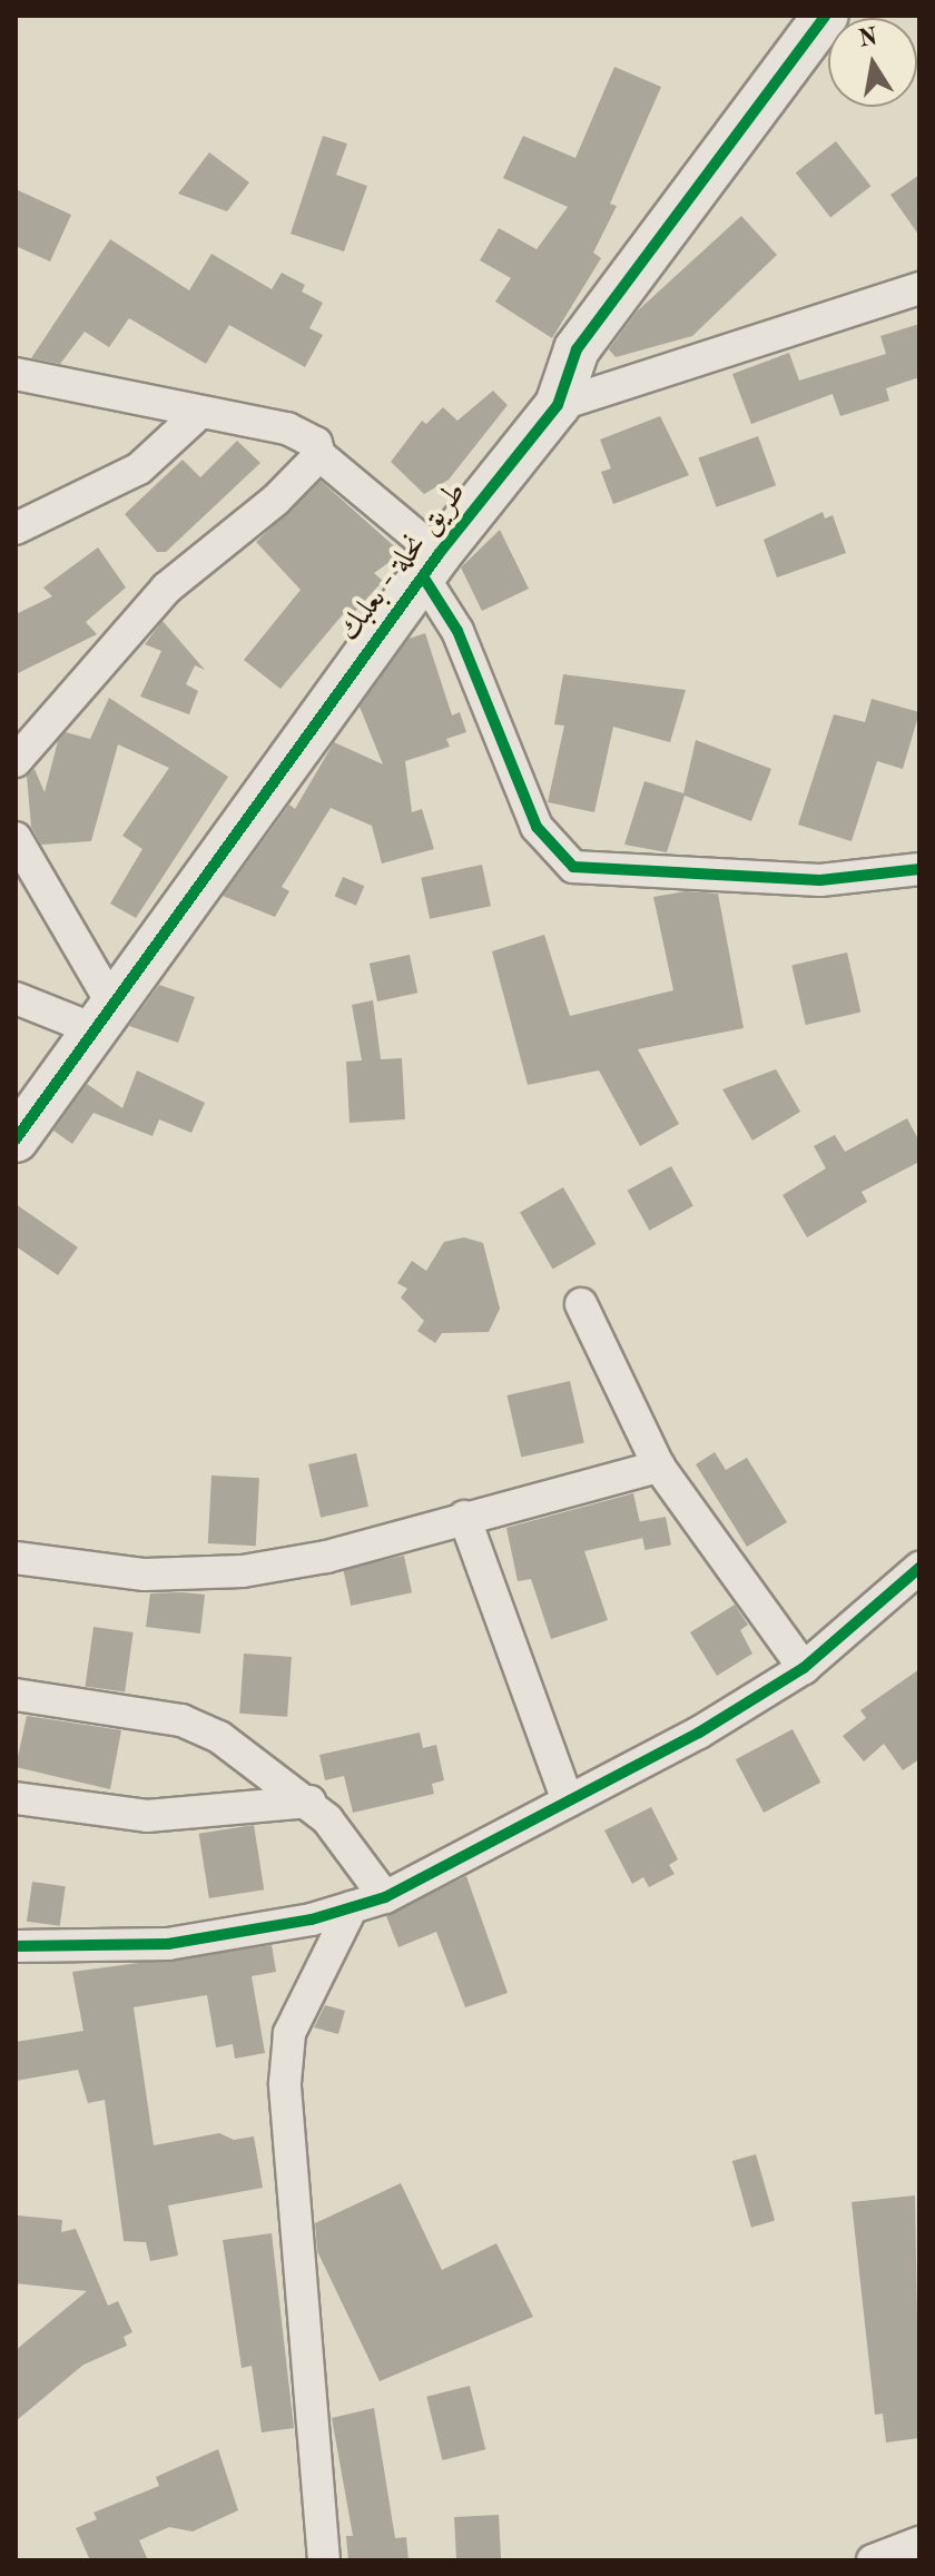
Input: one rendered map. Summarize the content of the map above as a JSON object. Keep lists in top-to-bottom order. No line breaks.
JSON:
{"streets":{"street":["طريق نحلة - بعلبك"]},"north":"top"}
